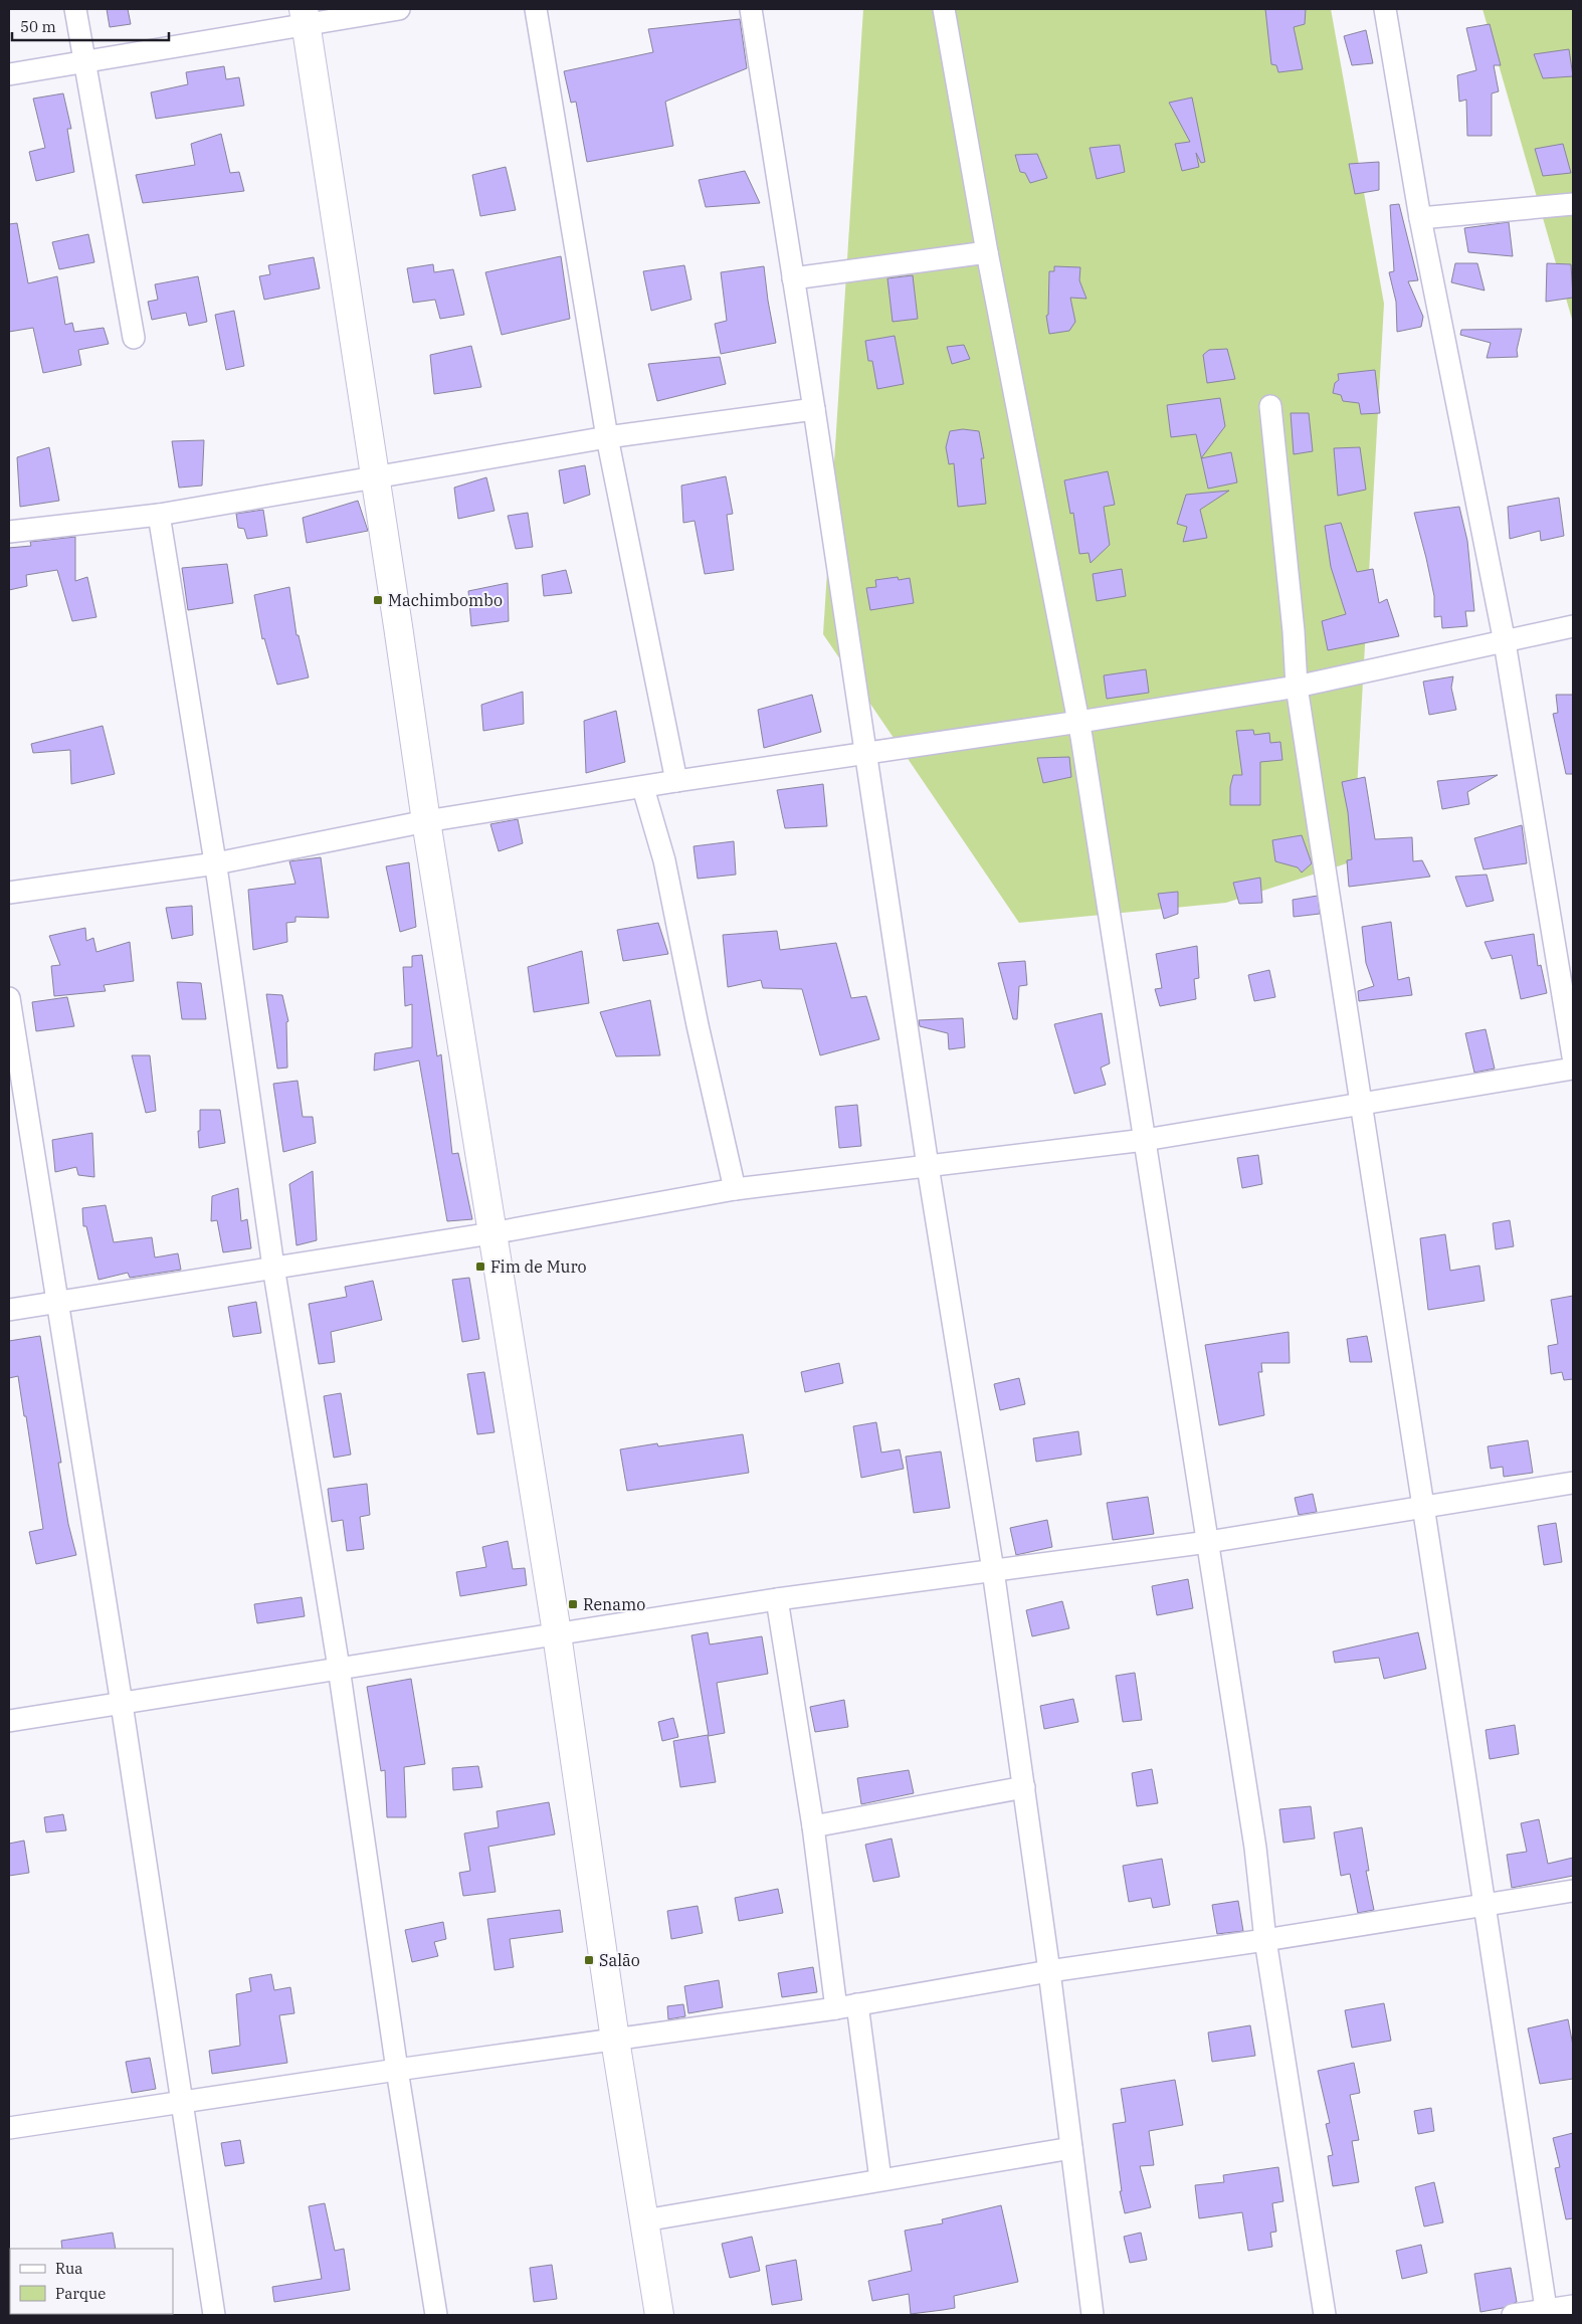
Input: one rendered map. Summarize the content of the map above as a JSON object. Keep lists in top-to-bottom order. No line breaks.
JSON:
{"places":{"transit":["Machimbombo","Fim de Muro","Renamo","Salão"]},"legend":["Rua","Parque"],"scale_bar":"50 m"}
